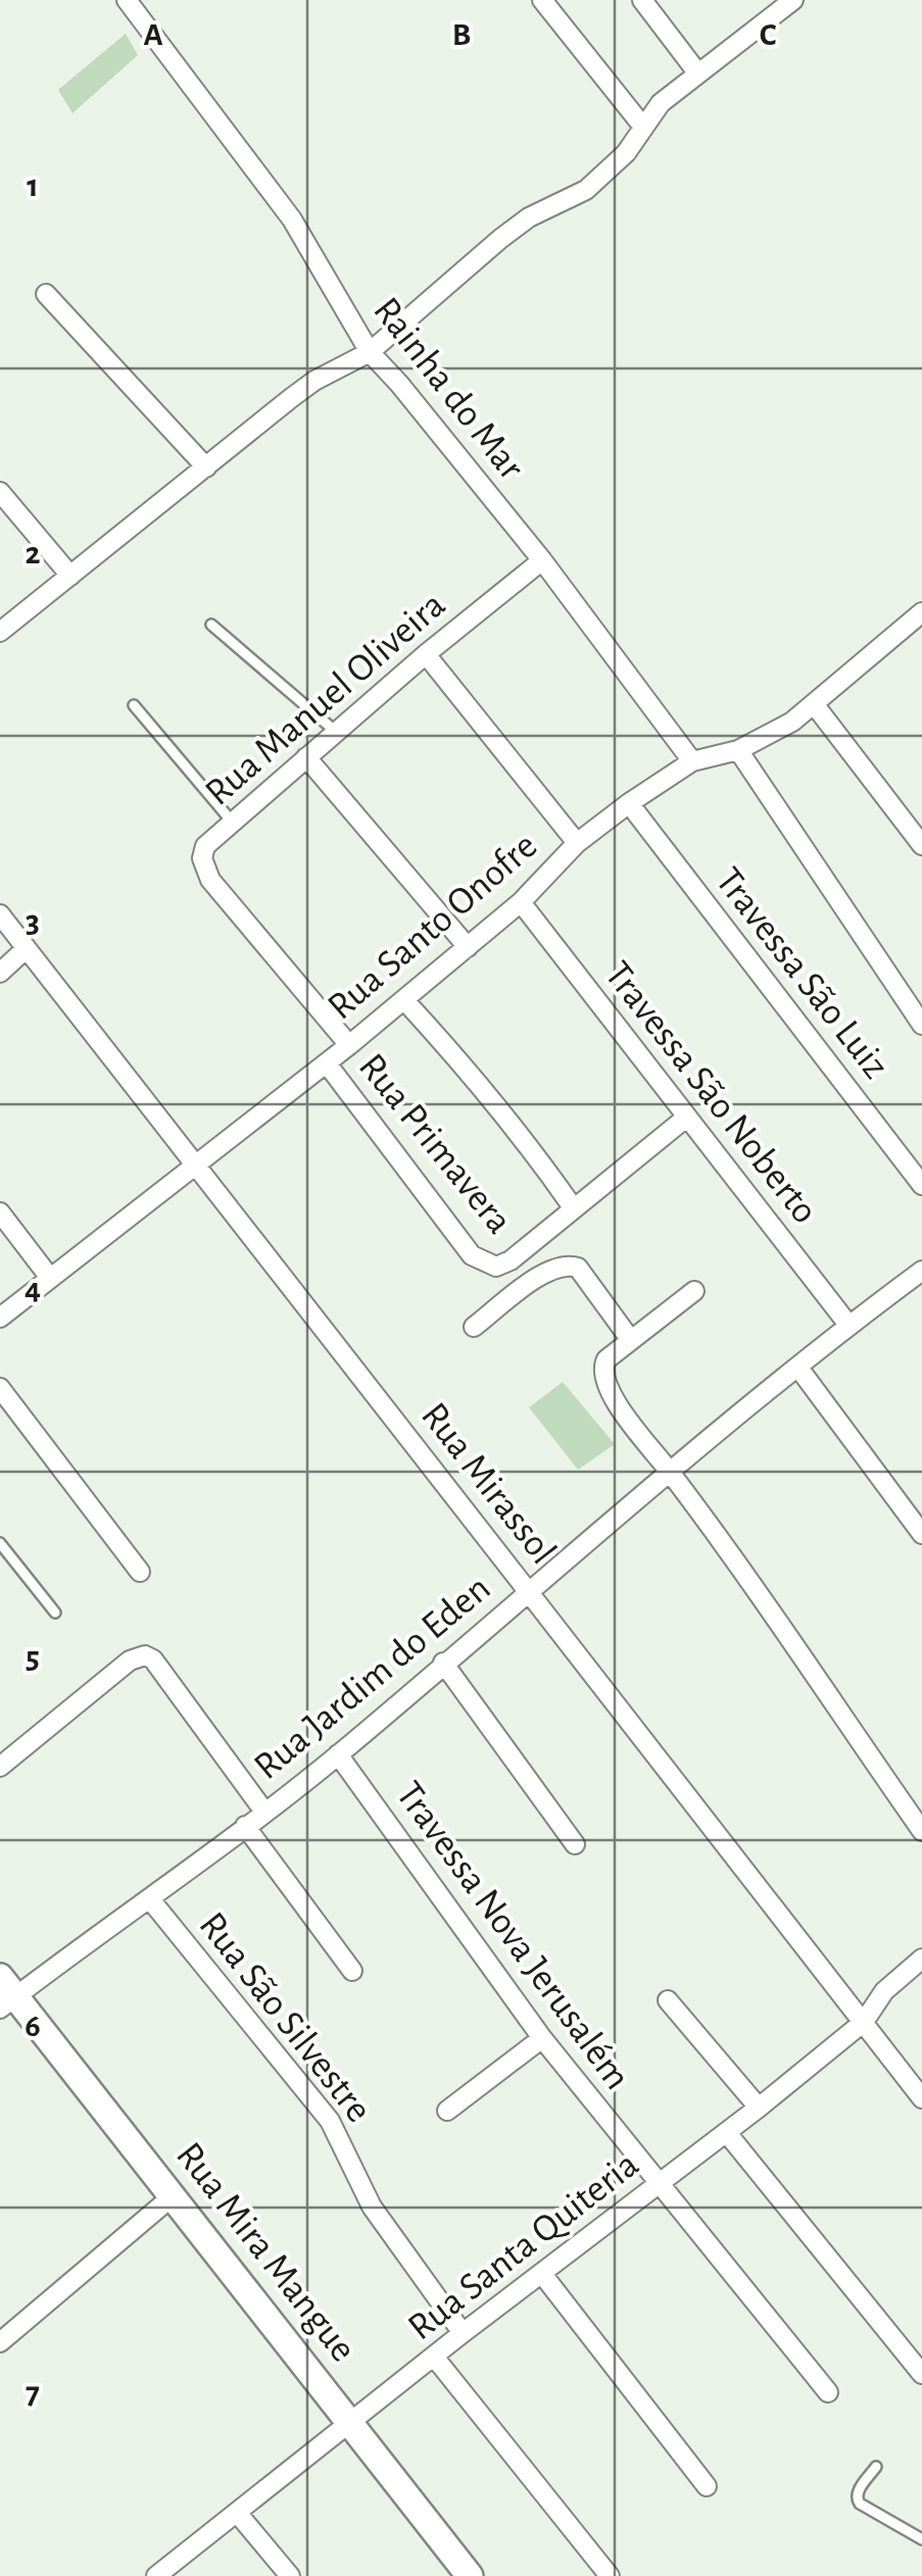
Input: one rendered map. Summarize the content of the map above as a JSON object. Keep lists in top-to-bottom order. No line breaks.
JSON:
{"streets":{"main road":["Rua Mira Mangue"],"street":["Rainha do Mar","Rua Manuel Oliveira","Rua Santo Onofre","Travessa São Luiz","Travessa São Noberto","Rua Primavera","Rua Mirassol","Rua Jardim do Eden","Travessa Nova Jerusalém","Rua São Silvestre","Rua Santa Quiteria"]},"crossings":[["Rainha do Mar","Rua Manuel Oliveira"],["Rainha do Mar","Rua Santo Onofre"],["Rua Manuel Oliveira","Rua Santo Onofre"],["Rua Santo Onofre","Travessa São Luiz"],["Rua Santo Onofre","Travessa São Noberto"],["Rua Santo Onofre","Rua Primavera"],["Rua Santo Onofre","Rua Mirassol"],["Travessa São Noberto","Rua Primavera"],["Travessa São Noberto","Rua Jardim do Eden"],["Rua Mirassol","Rua Jardim do Eden"],["Rua Mirassol","Rua Santa Quiteria"],["Rua Jardim do Eden","Travessa Nova Jerusalém"],["Rua Jardim do Eden","Rua São Silvestre"],["Rua Jardim do Eden","Rua Mira Mangue"],["Travessa Nova Jerusalém","Rua Santa Quiteria"],["Rua São Silvestre","Rua Santa Quiteria"],["Rua Santa Quiteria","Rua Mira Mangue"]],"grid":{"columns":["A","B","C"],"rows":["1","2","3","4","5","6","7"]}}
